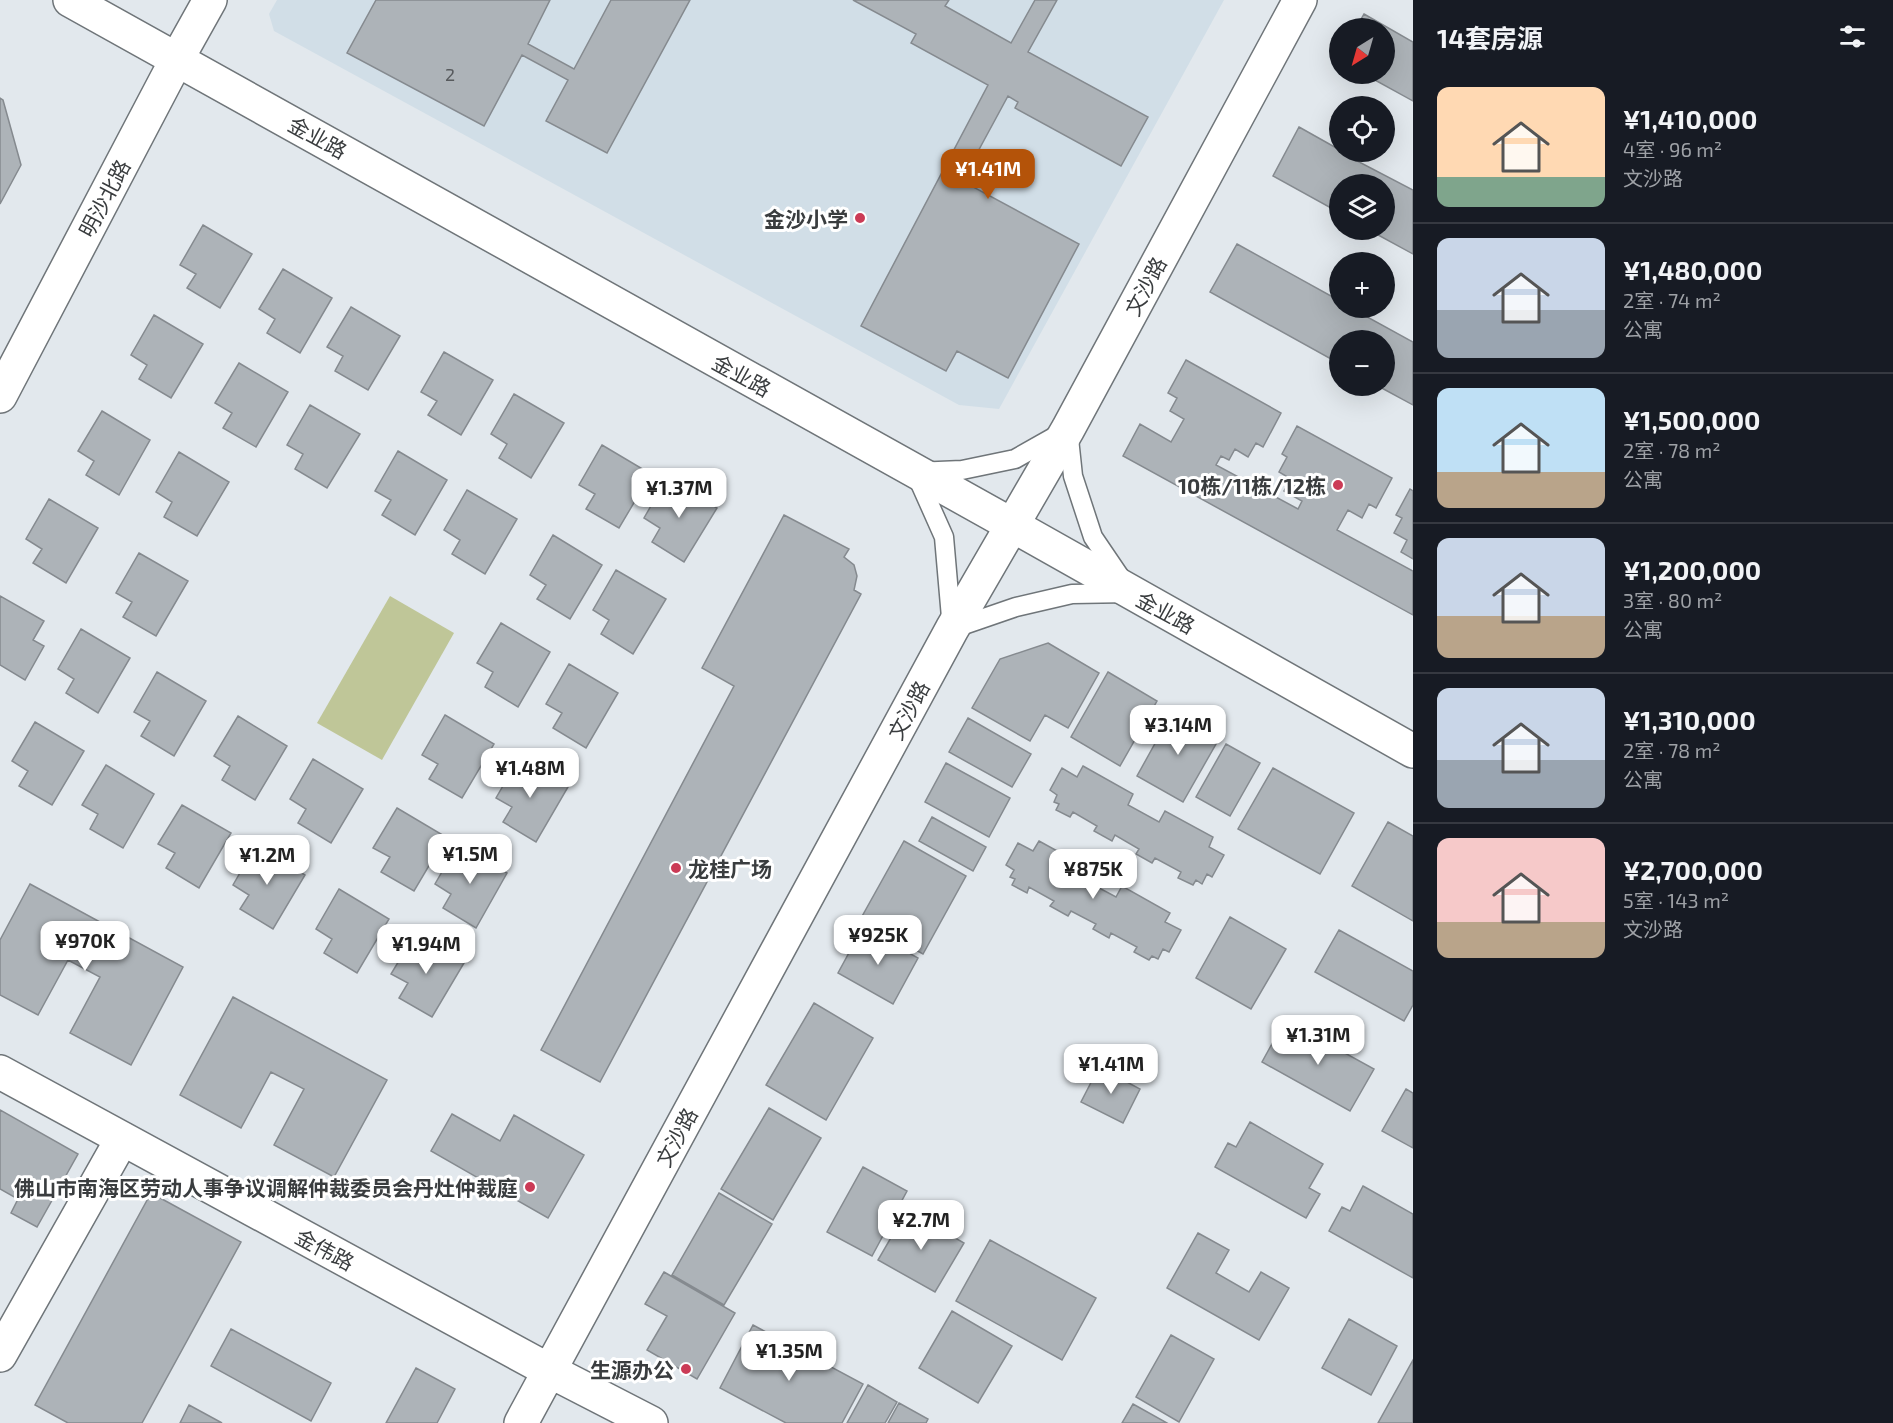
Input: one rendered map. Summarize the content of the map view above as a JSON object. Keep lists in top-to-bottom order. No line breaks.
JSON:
{"streets":{"street":["金业路","明沙北路","文沙路","金伟路"]},"crossings":[["金业路","明沙北路"],["金业路","文沙路"],["文沙路","金伟路"]],"places":["金沙小学","10栋/11栋/12栋","龙桂广场","佛山市南海区劳动人事争议调解仲裁委员会丹灶仲裁庭","生源办公"],"house_numbers":["2"],"north":"bottom left","page":{"heading":"14套房源","map_buttons":["+","−"],"list":[{"name":"¥1,410,000","note":"4室 · 96 m² · 文沙路"},{"name":"¥1,480,000","note":"2室 · 74 m² · 公寓"},{"name":"¥1,500,000","note":"2室 · 78 m² · 公寓"},{"name":"¥1,200,000","note":"3室 · 80 m² · 公寓"},{"name":"¥1,310,000","note":"2室 · 78 m² · 公寓"},{"name":"¥2,700,000","note":"5室 · 143 m² · 文沙路"}],"price":["¥1.41M","¥1.37M","¥3.14M","¥1.48M","¥1.5M","¥1.2M","¥875K","¥925K","¥970K","¥1.94M","¥1.31M","¥1.41M","¥2.7M","¥1.35M"]}}
